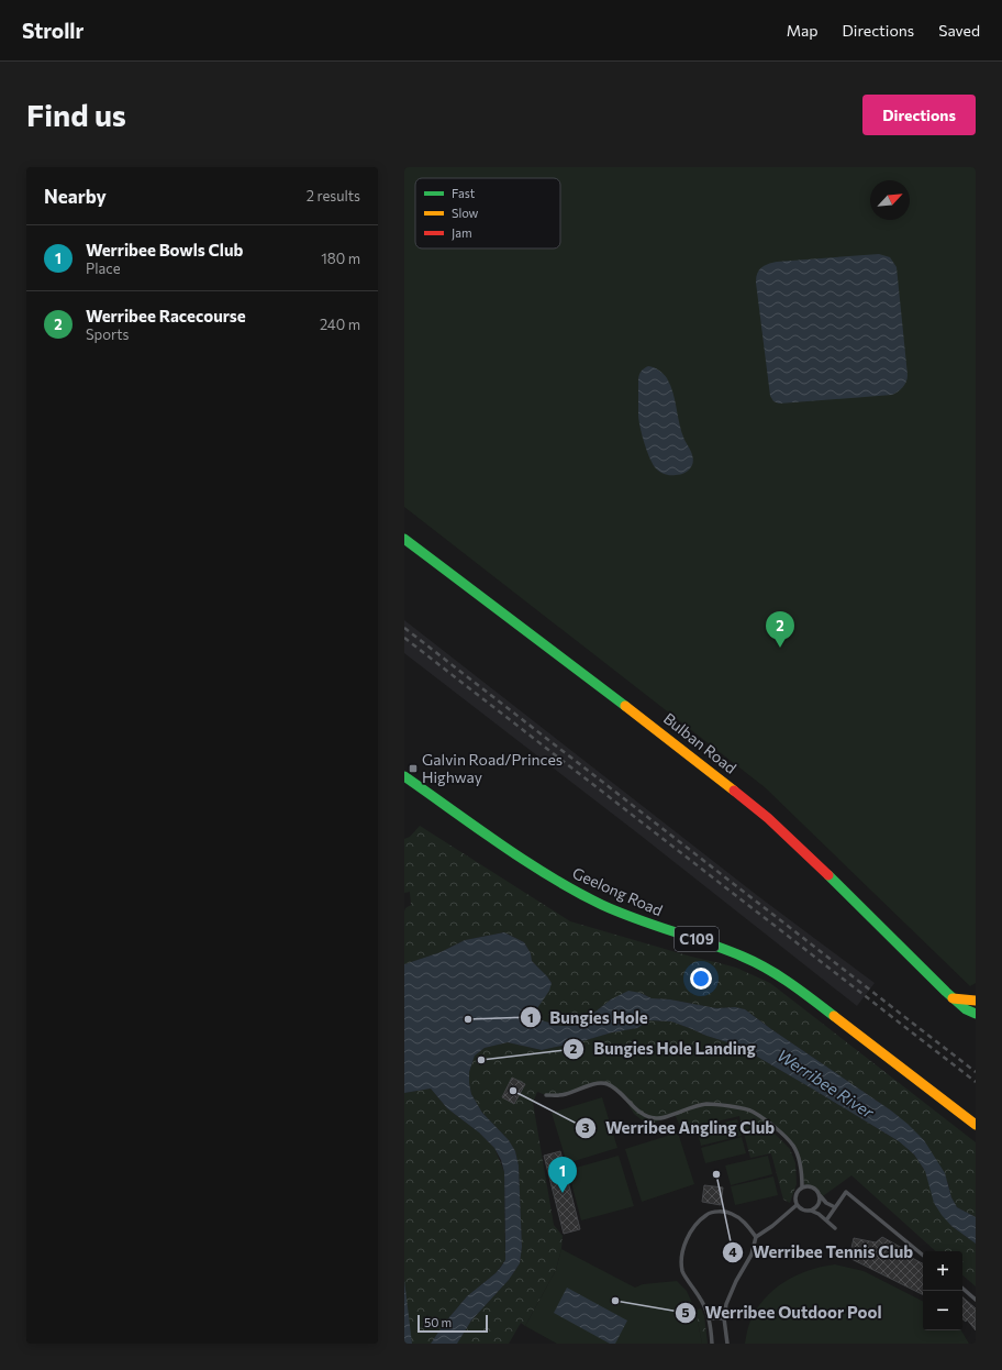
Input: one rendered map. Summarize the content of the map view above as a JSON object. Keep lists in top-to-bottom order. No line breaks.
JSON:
{"streets":{"main road":["Bulban Road","Geelong Road","C109"]},"water":["Werribee River"],"places":{"transit":["Galvin Road/Princes Highway"],"other":["Bungies Hole","Bungies Hole Landing","Werribee Angling Club","Werribee Tennis Club","Werribee Outdoor Pool"]},"legend":["Fast","Slow","Jam"],"scale_bar":"50 m","north":"top right","page":{"header":"Strollr","nav":["Map","Directions","Saved"],"buttons":"Directions","title":"Find us","heading":["Nearby","2 results"],"list":[{"mark":"1","name":"Werribee Bowls Club","note":"Place","value":"180 m"},{"mark":"2","name":"Werribee Racecourse","note":"Sports","value":"240 m"}],"pins":["2","1"],"map_buttons":["+","−"],"scale":"50 m"}}
